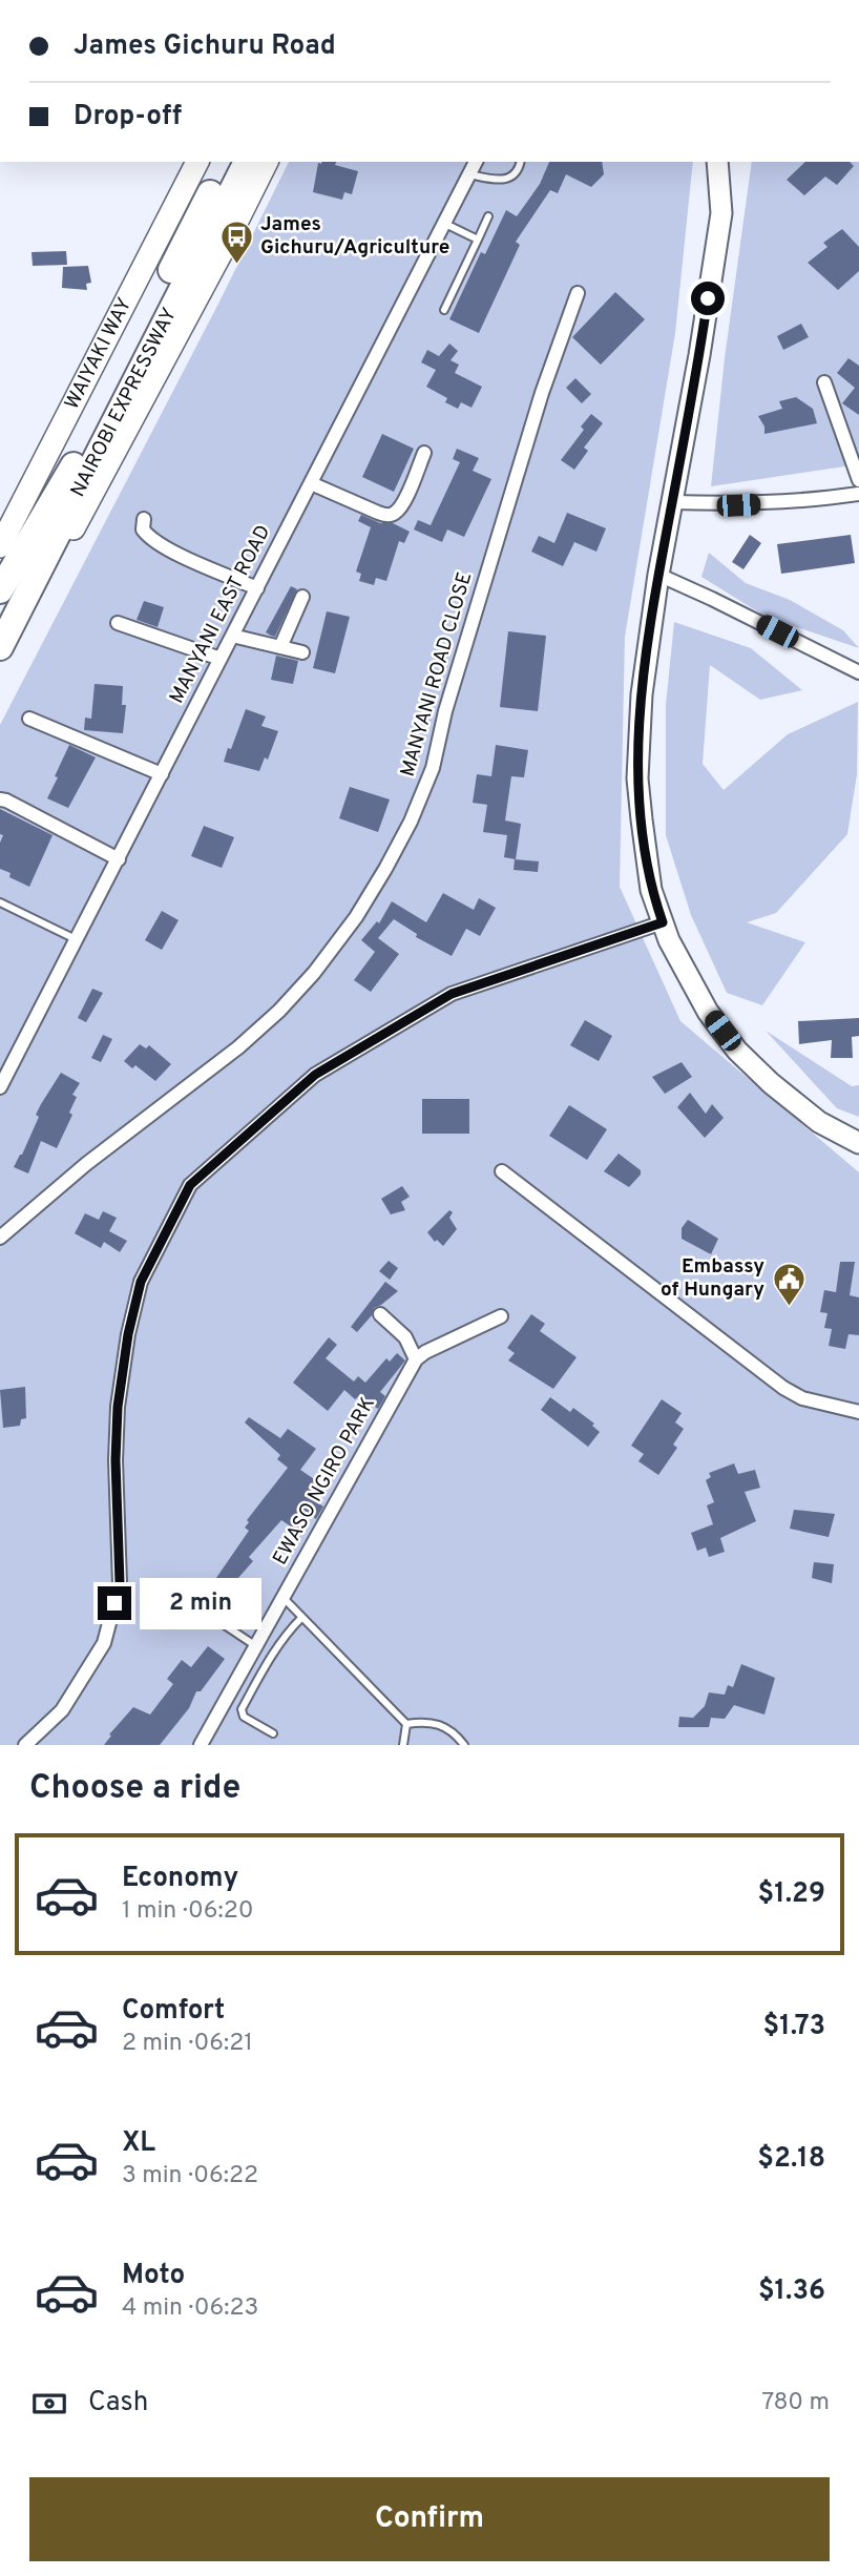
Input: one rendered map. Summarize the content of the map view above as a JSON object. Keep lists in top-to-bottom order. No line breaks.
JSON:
{"streets":{"highway":["NAIROBI EXPRESSWAY"],"main road":["WAIYAKI WAY"],"street":["MANYANI EAST ROAD","MANYANI ROAD CLOSE","EWASO NGIRO PARK"]},"places":{"bus stop":["James Gichuru/Agriculture"],"public building":["Embassy of Hungary"]},"page":{"banner":["James Gichuru Road","Drop-off"],"bubble":"2 min","heading":"Choose a ride","list":[{"name":"Economy","note":"1 min · 06:20","value":"$1.29"},{"name":"Comfort","note":"2 min · 06:21","value":"$1.73"},{"name":"XL","note":"3 min · 06:22","value":"$2.18"},{"name":"Moto","note":"4 min · 06:23","value":"$1.36"}],"pay":["Cash","780 m"],"buttons":"Confirm"}}
